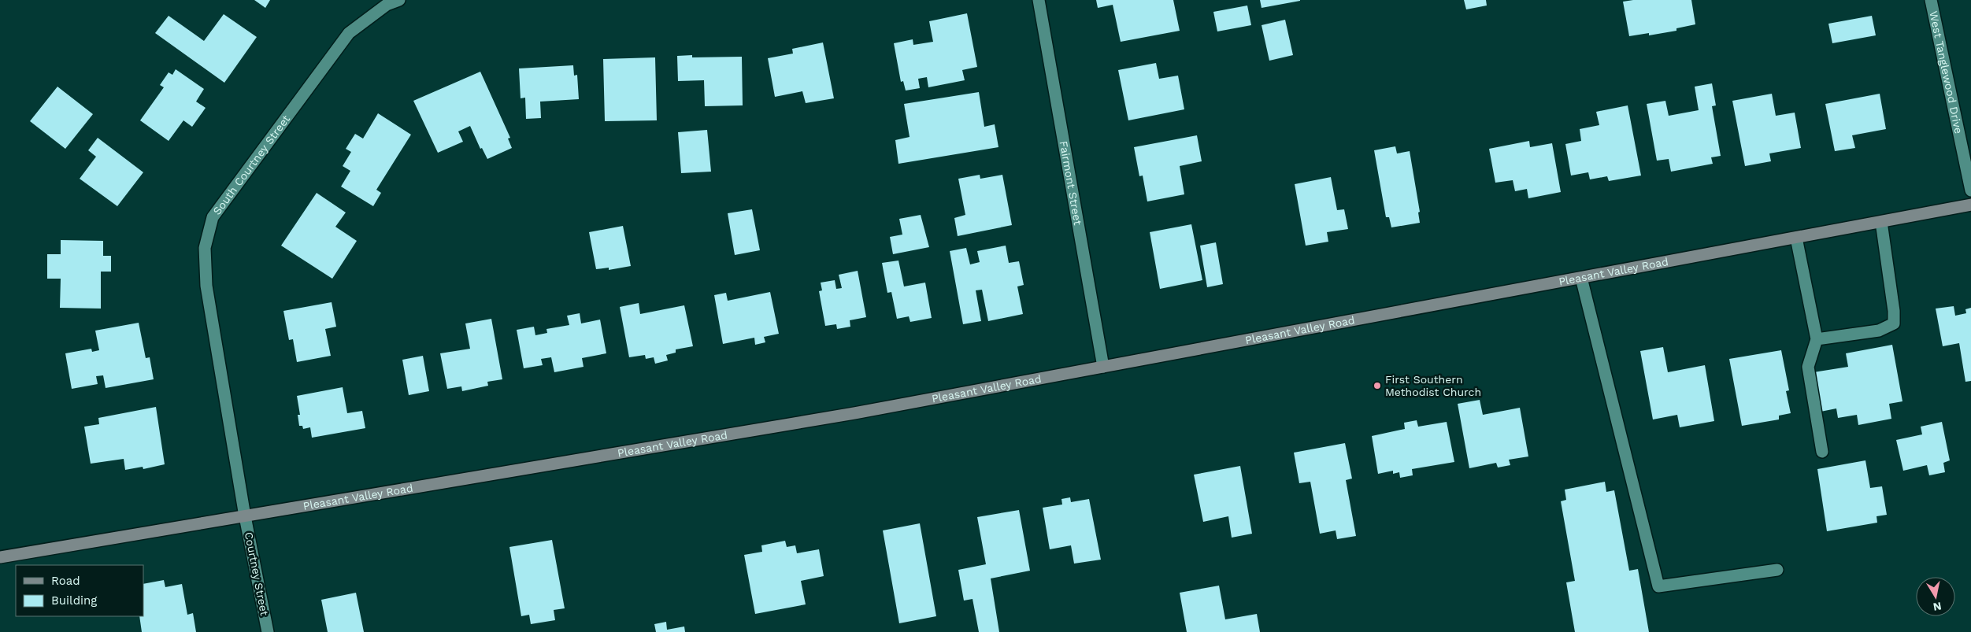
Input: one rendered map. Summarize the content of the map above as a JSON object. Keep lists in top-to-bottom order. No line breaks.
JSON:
{"streets":{"street":["West Tanglewood Drive","South Courtney Street","Fairmont Street","Pleasant Valley Road","Courtney Street"]},"crossings":[["South Courtney Street","Pleasant Valley Road"],["South Courtney Street","Courtney Street"],["Fairmont Street","Pleasant Valley Road"],["Pleasant Valley Road","Courtney Street"]],"places":["First Southern Methodist Church"],"legend":["Road","Building"],"north":"bottom"}
